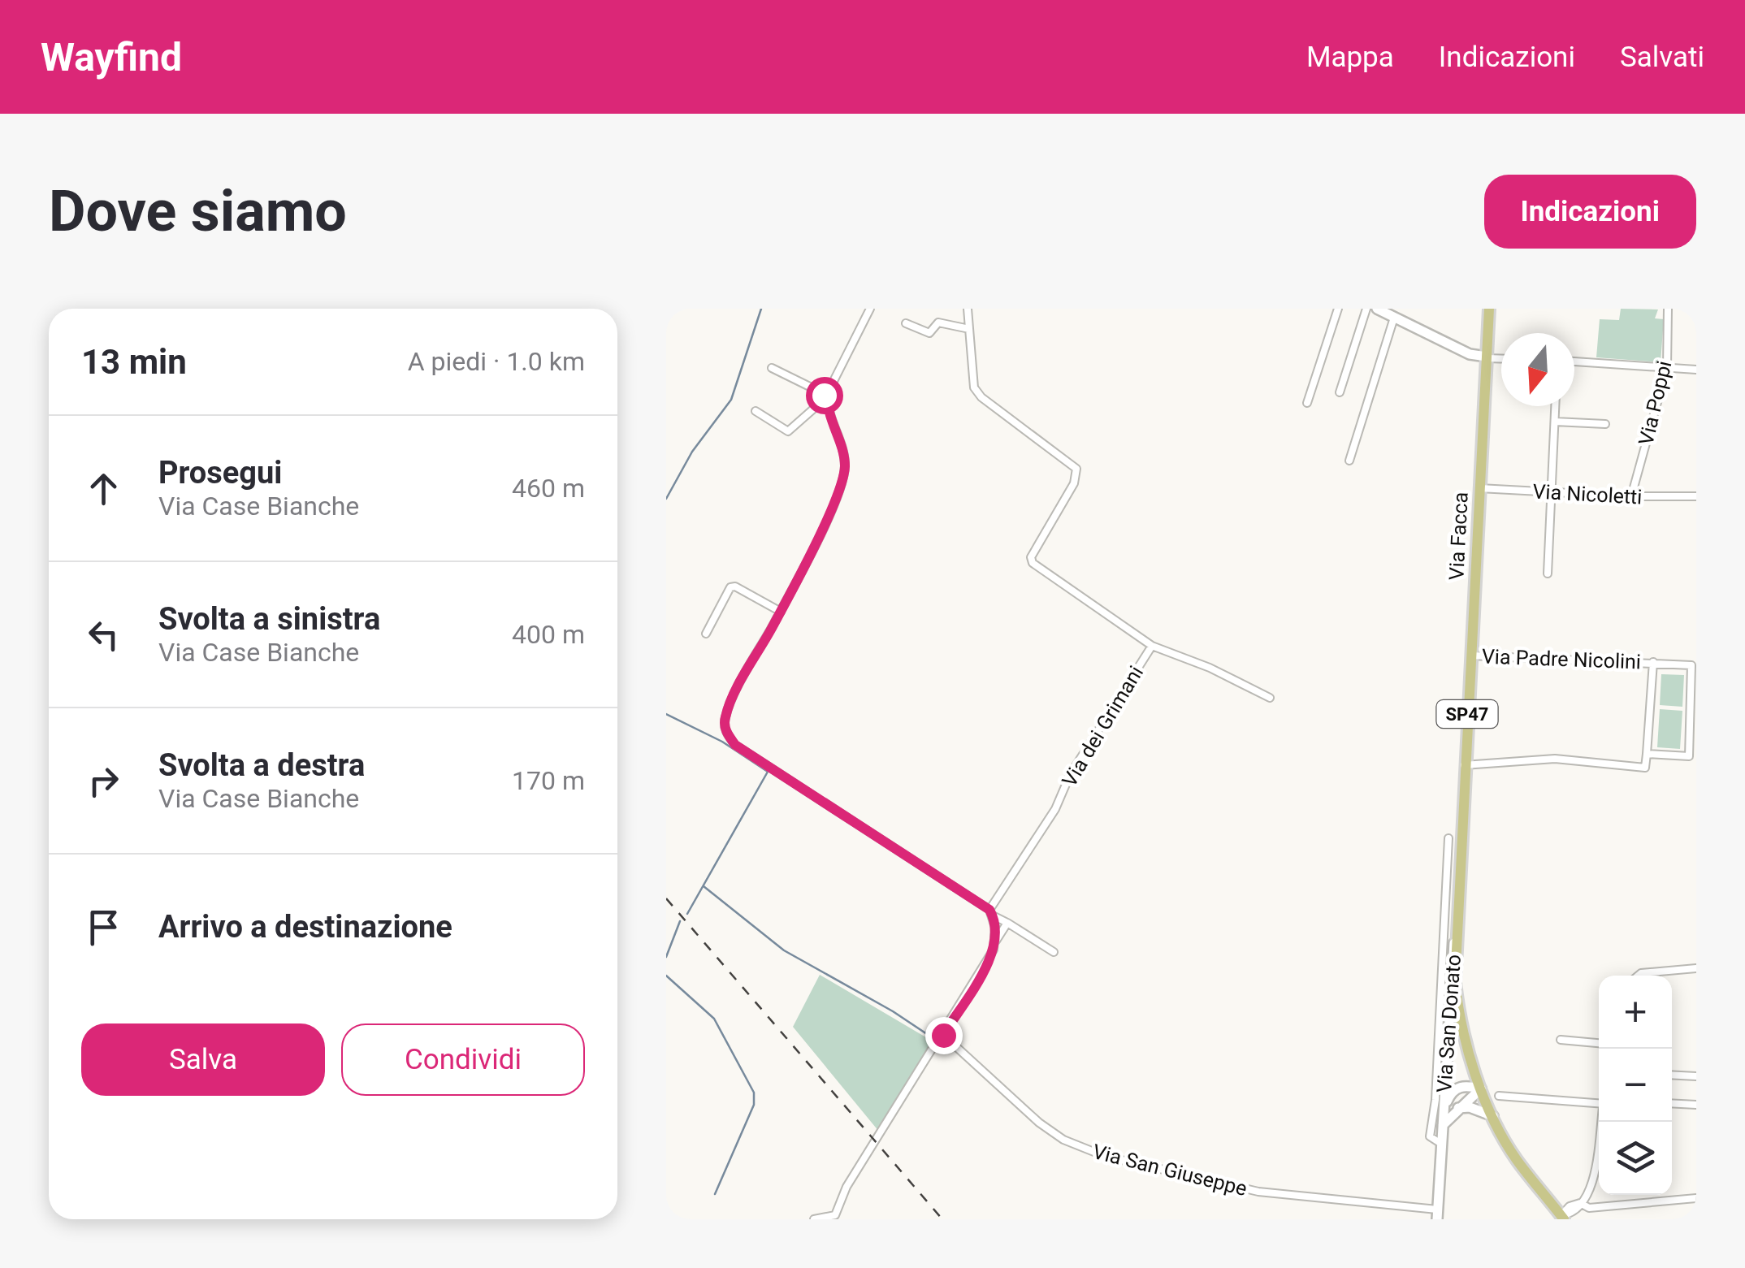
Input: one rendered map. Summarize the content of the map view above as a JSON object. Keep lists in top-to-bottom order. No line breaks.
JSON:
{"streets":{"main road":["Via Facca","SP47"],"street":["Via Poppi","Via Nicoletti","Via Padre Nicolini","Via dei Grimani","Via San Donato","Via San Giuseppe"]},"crossings":[["Via Poppi","Via Nicoletti"],["Via Nicoletti","Via Facca"],["Via Facca","Via Padre Nicolini"],["Via Facca","SP47"],["Via Facca","Via San Donato"],["SP47","Via San Donato"],["Via San Donato","Via San Giuseppe"]],"north":"bottom","page":{"header":"Wayfind","nav":["Mappa","Indicazioni","Salvati"],"buttons":["Indicazioni",["Salva","Condividi"]],"title":"Dove siamo","heading":["13 min","A piedi · 1.0 km"],"list":[["Prosegui","Via Case Bianche","460 m"],["Svolta a sinistra","Via Case Bianche","400 m"],["Svolta a destra","Via Case Bianche","170 m"],"Arrivo a destinazione"],"map_buttons":["+","−"]}}
